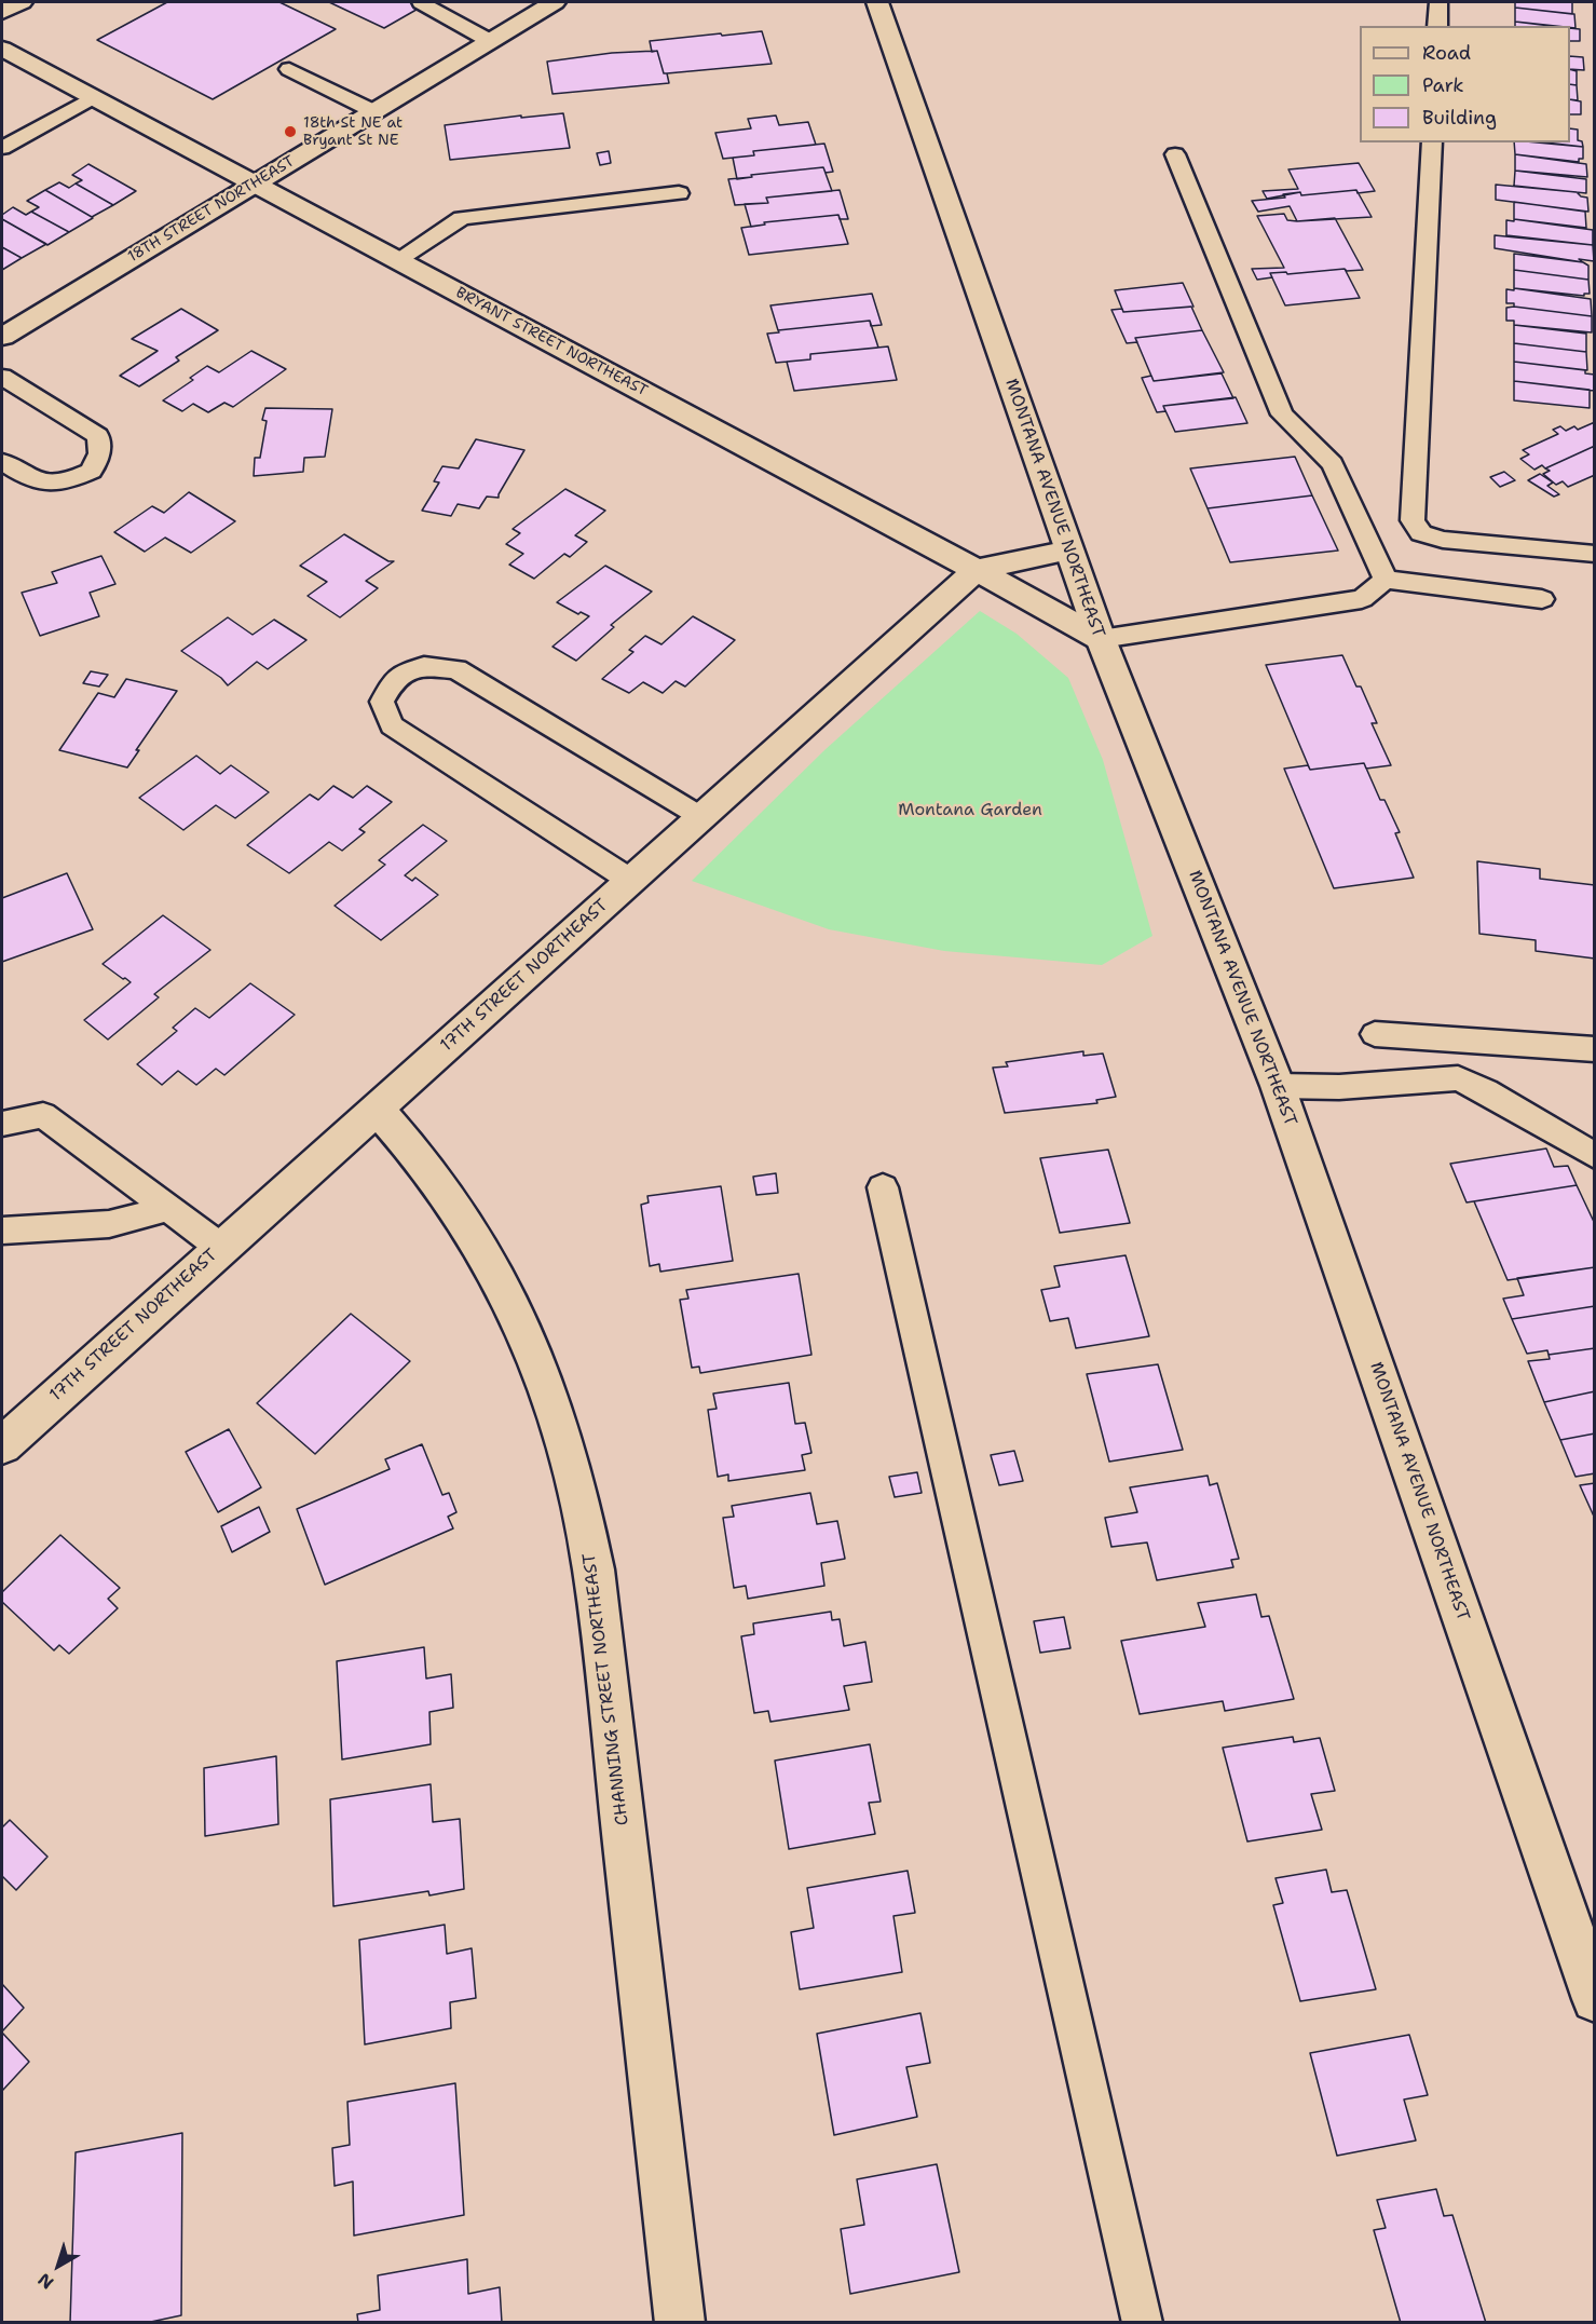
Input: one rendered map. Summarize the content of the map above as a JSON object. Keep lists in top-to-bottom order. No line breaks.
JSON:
{"streets":{"street":["18TH STREET NORTHEAST","BRYANT STREET NORTHEAST","MONTANA AVENUE NORTHEAST","17TH STREET NORTHEAST","CHANNING STREET NORTHEAST"]},"crossings":[["18TH STREET NORTHEAST","BRYANT STREET NORTHEAST"],["BRYANT STREET NORTHEAST","MONTANA AVENUE NORTHEAST"],["BRYANT STREET NORTHEAST","17TH STREET NORTHEAST"],["17TH STREET NORTHEAST","CHANNING STREET NORTHEAST"]],"parks":["Montana Garden"],"places":["18th St NE at Bryant St NE"],"legend":["Road","Park","Building"],"north":"bottom left"}
